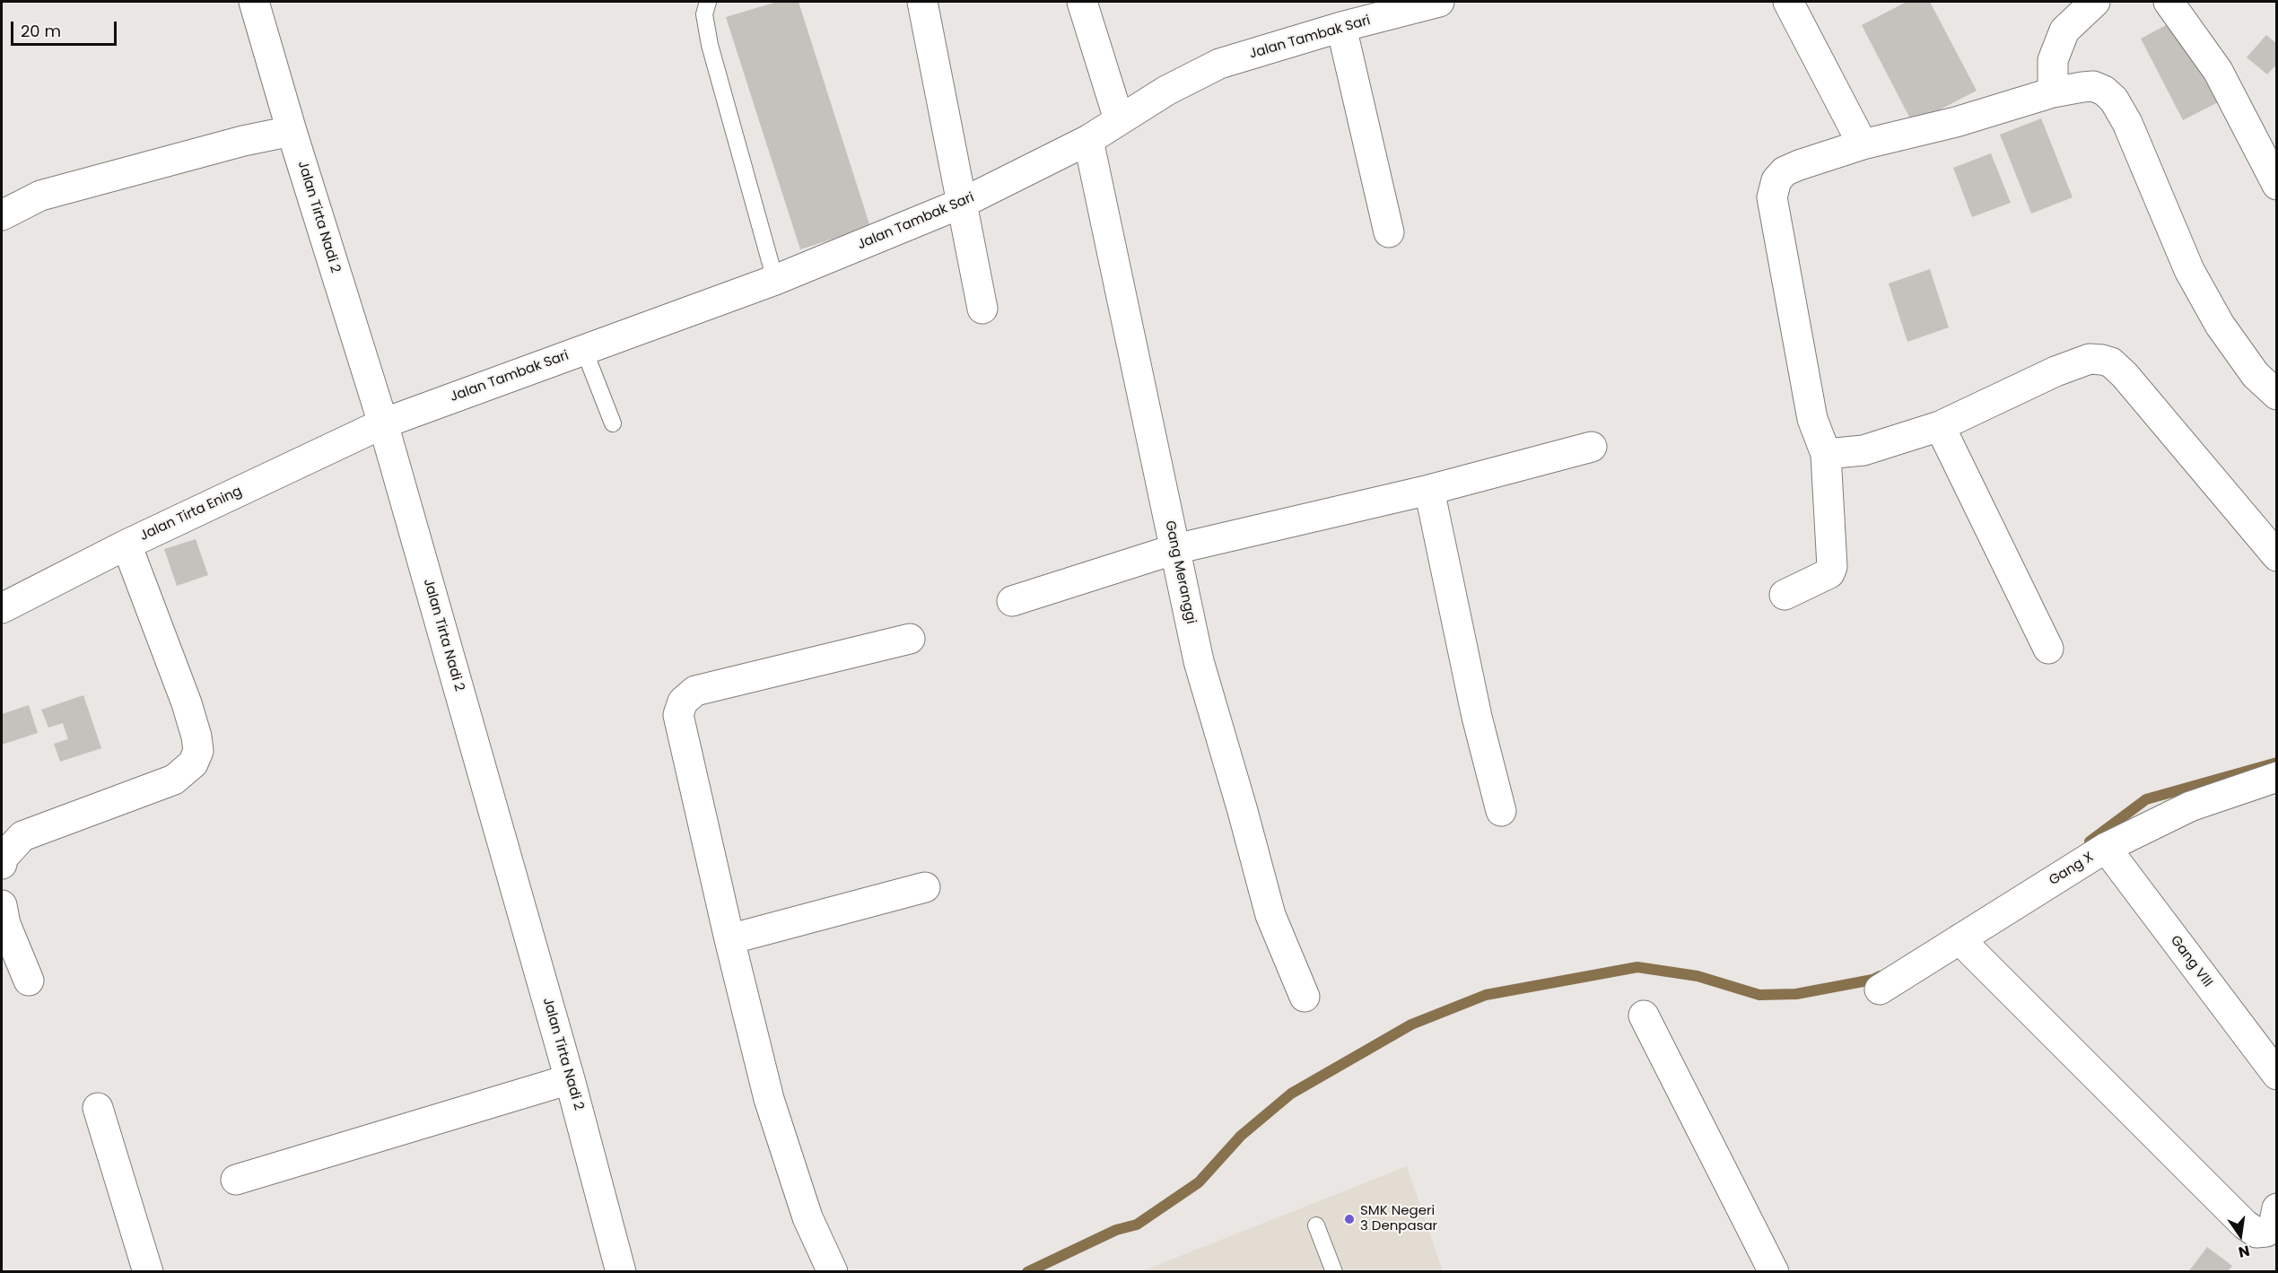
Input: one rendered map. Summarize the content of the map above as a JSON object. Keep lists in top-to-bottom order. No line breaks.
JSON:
{"streets":{"street":["Jalan Tambak Sari","Jalan Tirta Nadi 2","Jalan Tirta Ening","Gang Meranggi","Gang X","Gang VIII"]},"crossings":[["Jalan Tambak Sari","Jalan Tirta Nadi 2"],["Jalan Tambak Sari","Jalan Tirta Ening"],["Jalan Tambak Sari","Gang Meranggi"],["Jalan Tirta Nadi 2","Jalan Tirta Ening"],["Gang X","Gang VIII"]],"places":["SMK Negeri 3 Denpasar"],"scale_bar":"20 m","north":"bottom"}
